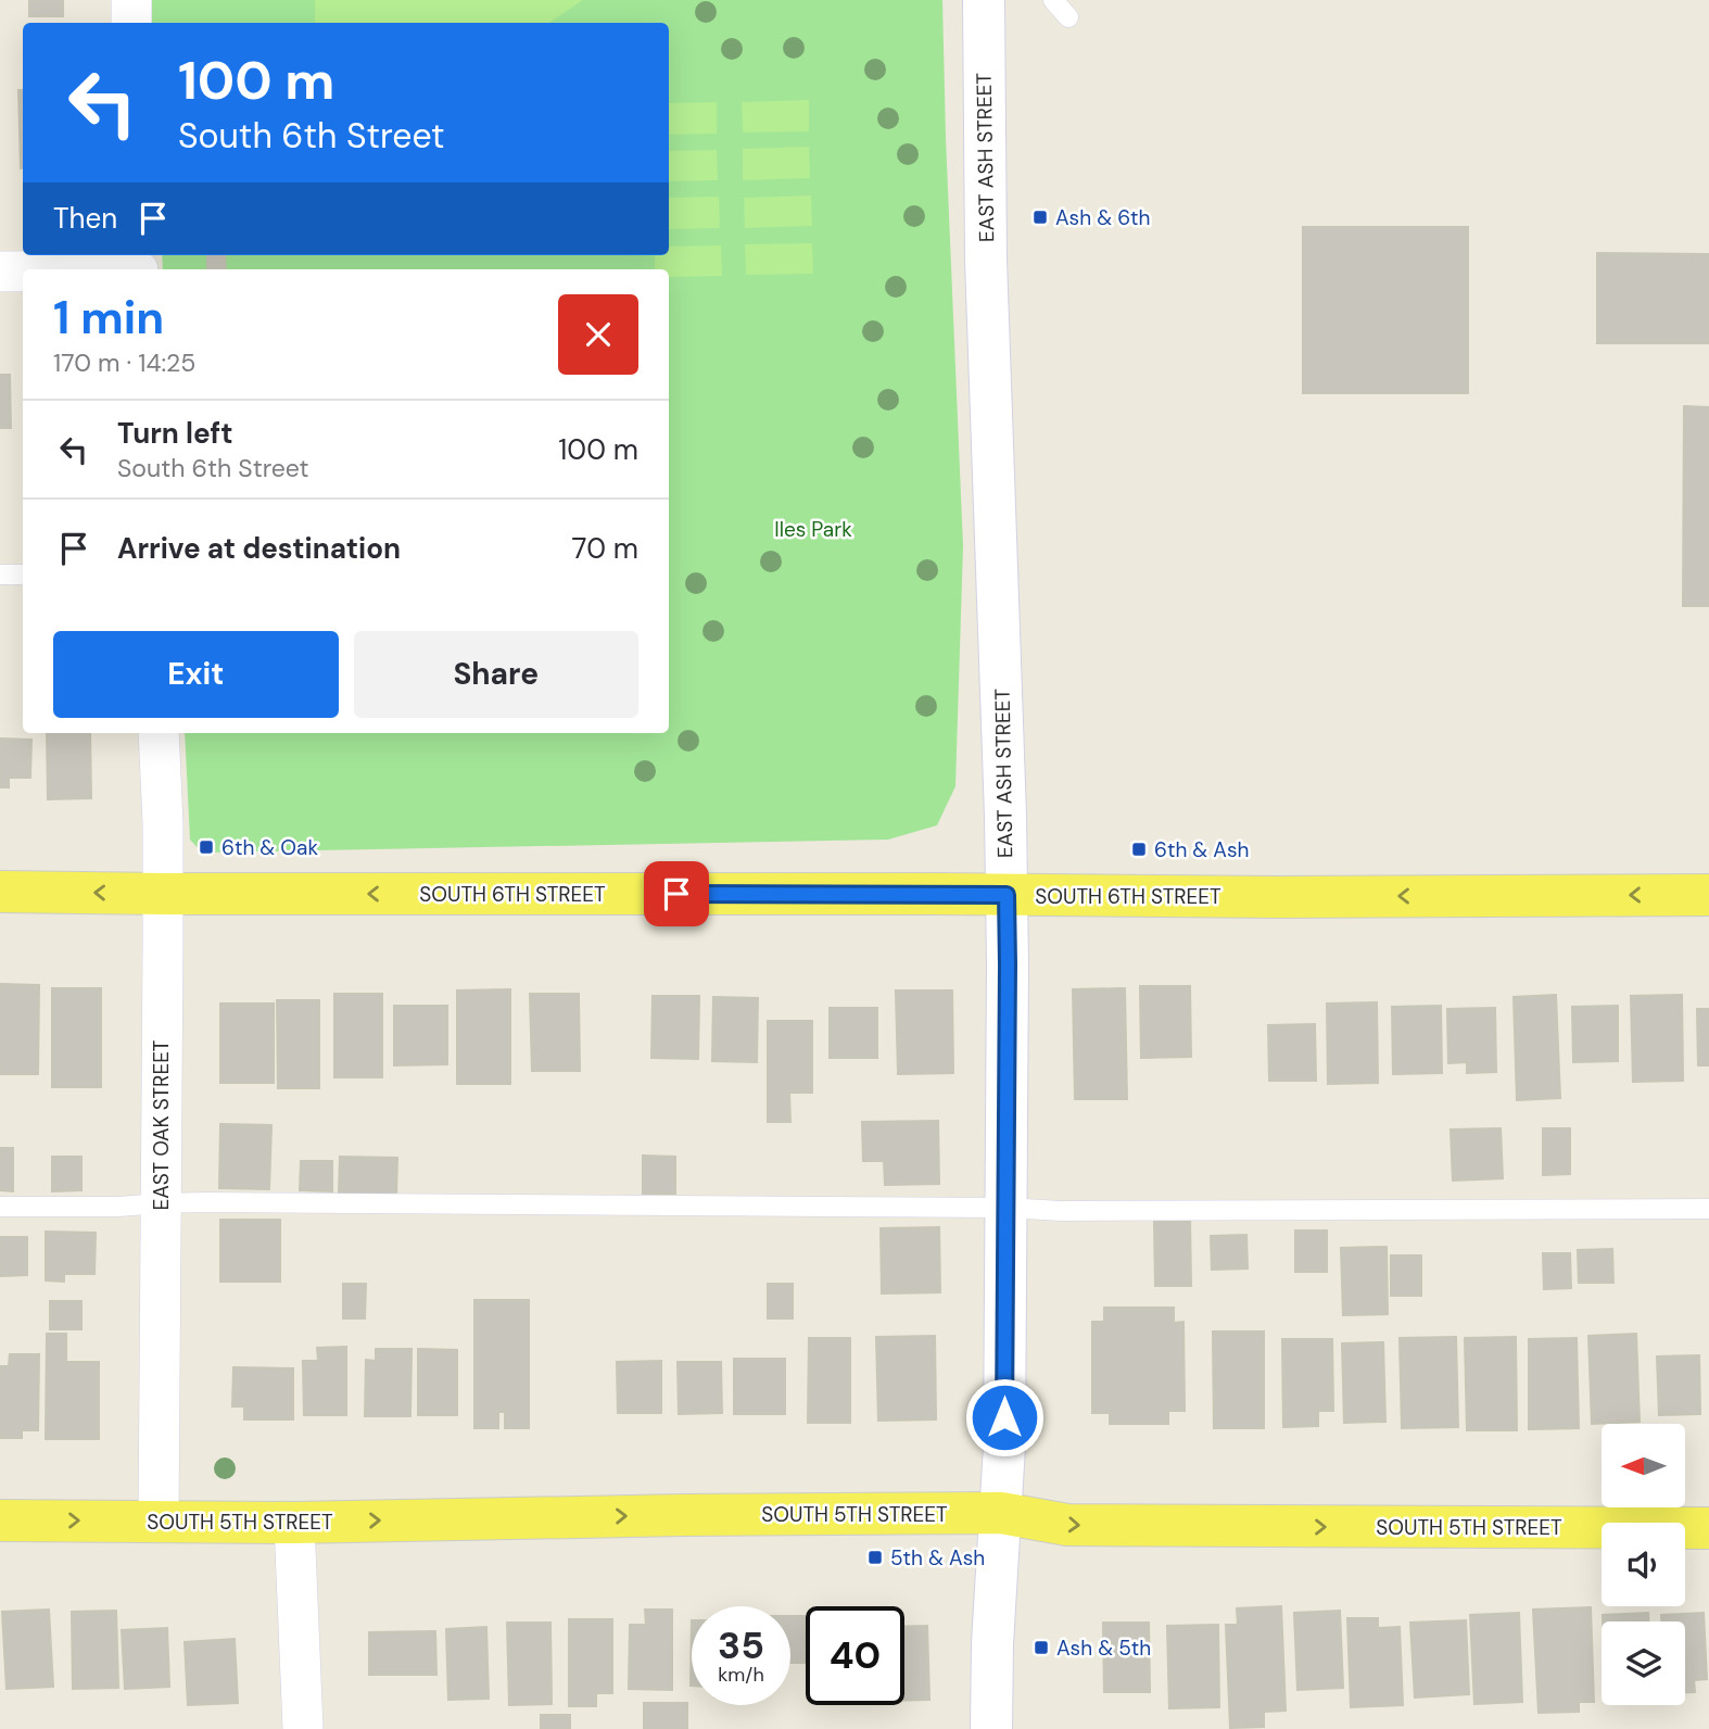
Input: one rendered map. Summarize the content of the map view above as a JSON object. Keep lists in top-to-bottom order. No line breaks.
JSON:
{"streets":{"main road":["SOUTH 6TH STREET","SOUTH 5TH STREET"],"street":["EAST ASH STREET","EAST OAK STREET"]},"crossings":[["EAST ASH STREET","SOUTH 6TH STREET"],["EAST ASH STREET","SOUTH 5TH STREET"],["SOUTH 6TH STREET","EAST OAK STREET"],["EAST OAK STREET","SOUTH 5TH STREET"]],"one_way":["SOUTH 6TH STREET","SOUTH 5TH STREET"],"parks":["Iles Park"],"places":{"transit":["Ash & 6th","6th & Oak","6th & Ash","5th & Ash","Ash & 5th"]},"north":"left","page":{"turn":["100 m","South 6th Street"],"then":"Then","heading":["1 min","170 m · 14:25"],"list":[{"name":"Turn left","note":"South 6th Street","value":"100 m"},{"name":"Arrive at destination","value":"70 m"}],"buttons":["Exit","Share"],"speed":"35 km/h","limit":"40"}}
